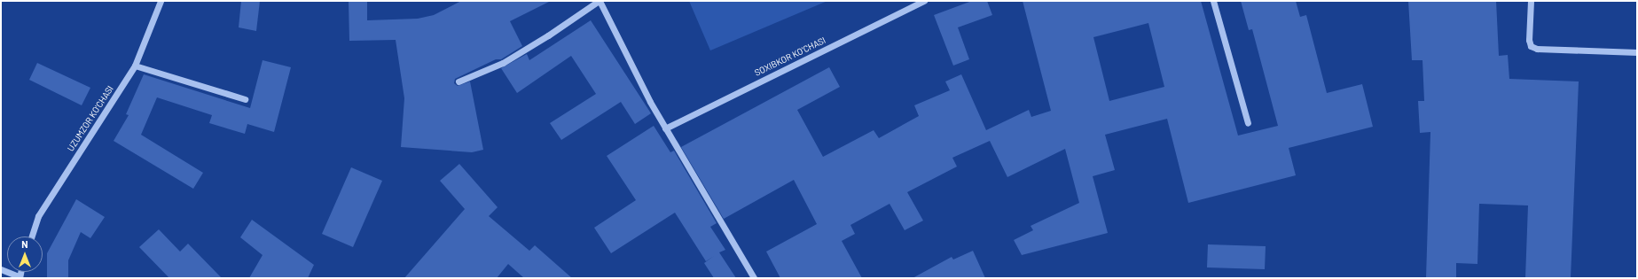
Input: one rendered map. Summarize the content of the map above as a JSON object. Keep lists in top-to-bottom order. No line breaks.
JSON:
{"streets":{"street":["SOXIBKOR KO'CHASI","UZUMZOR KO'CHASI"]},"north":"top"}
